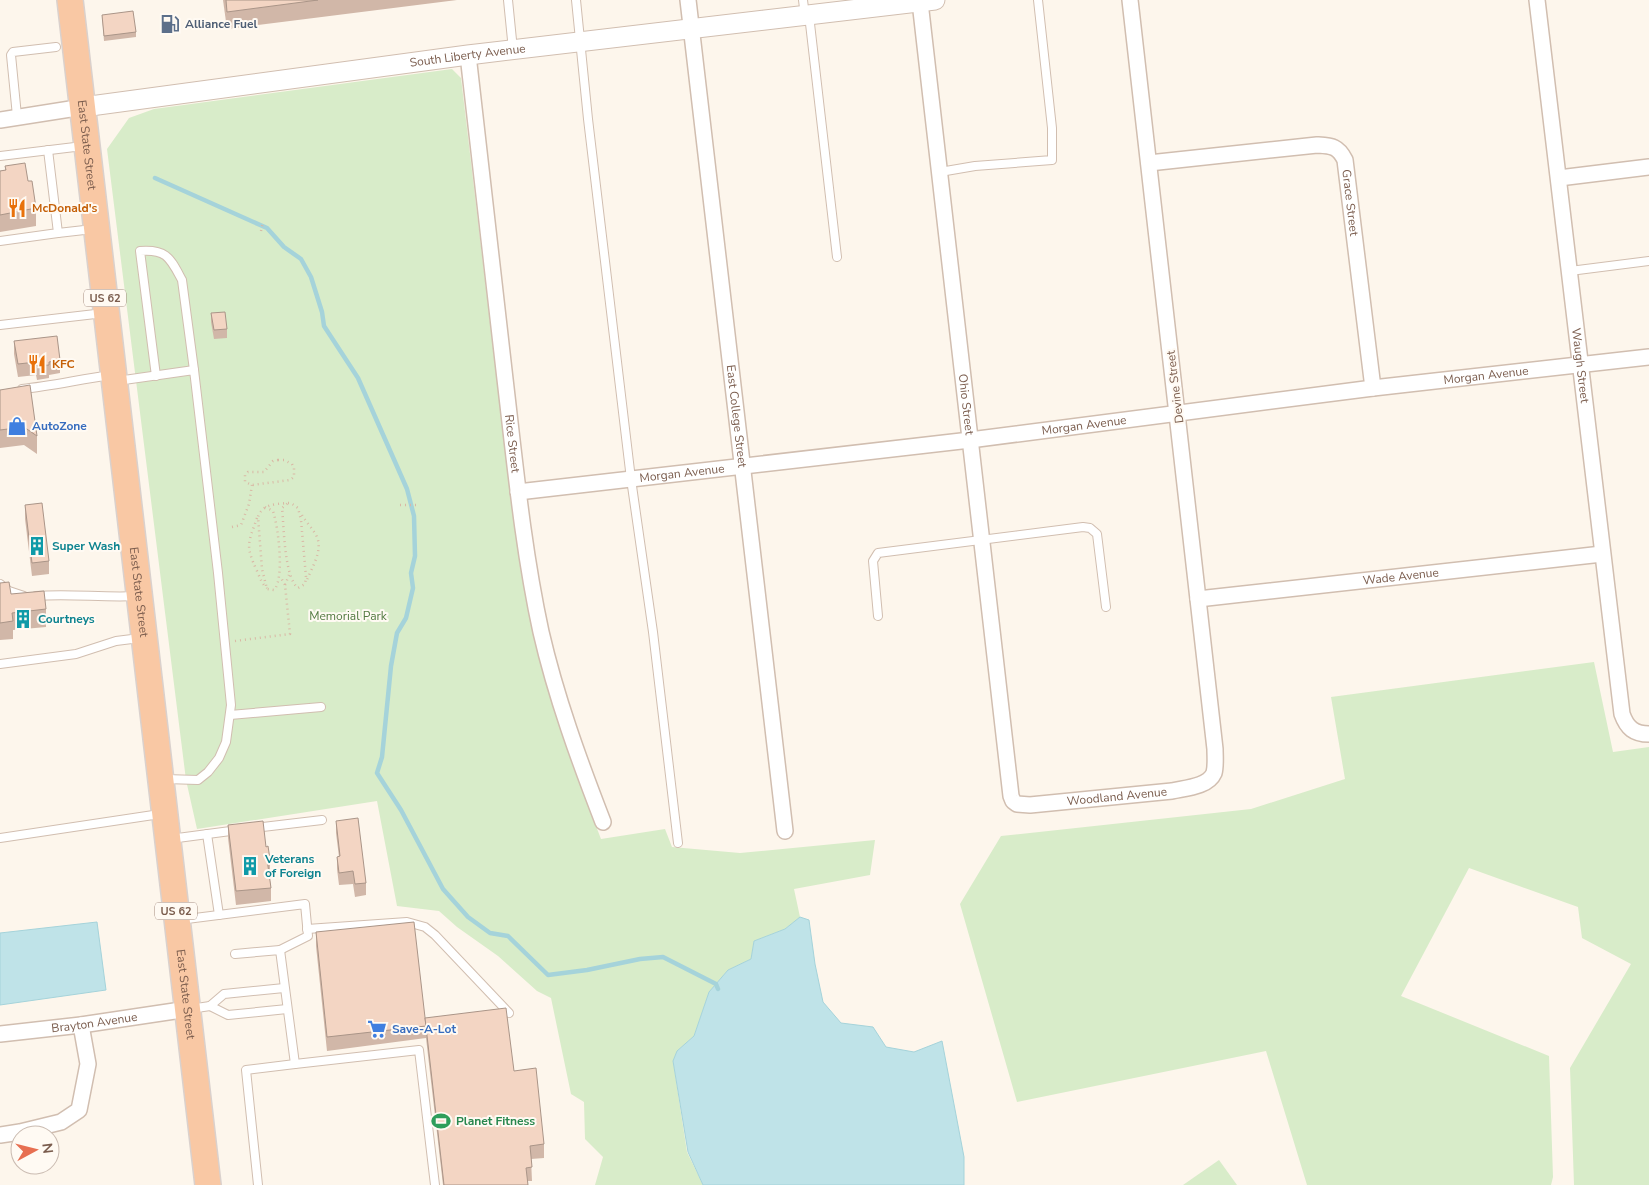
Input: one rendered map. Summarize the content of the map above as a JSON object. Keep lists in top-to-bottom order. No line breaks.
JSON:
{"streets":{"highway":["East State Street","US 62"],"street":["South Liberty Avenue","Grace Street","Waugh Street","Morgan Avenue","Devine Street","Ohio Street","East College Street","Rice Street","Wade Avenue","Woodland Avenue","Brayton Avenue"]},"crossings":[["South Liberty Avenue","East State Street"],["South Liberty Avenue","Ohio Street"],["South Liberty Avenue","East College Street"],["South Liberty Avenue","Rice Street"],["East State Street","Brayton Avenue"],["Grace Street","Morgan Avenue"],["Grace Street","Devine Street"],["Waugh Street","Morgan Avenue"],["Waugh Street","Wade Avenue"],["Morgan Avenue","Devine Street"],["Morgan Avenue","Ohio Street"],["Morgan Avenue","East College Street"],["Morgan Avenue","Rice Street"],["Devine Street","Wade Avenue"],["Devine Street","Woodland Avenue"],["Ohio Street","Woodland Avenue"]],"parks":["Memorial Park"],"places":{"fuel station":["Alliance Fuel"],"restaurant":["McDonald's","KFC"],"shop":["AutoZone"],"building":["Super Wash","Courtneys","Veterans of Foreign"],"supermarket":["Save-A-Lot"],"sports":["Planet Fitness"]},"north":"right"}
